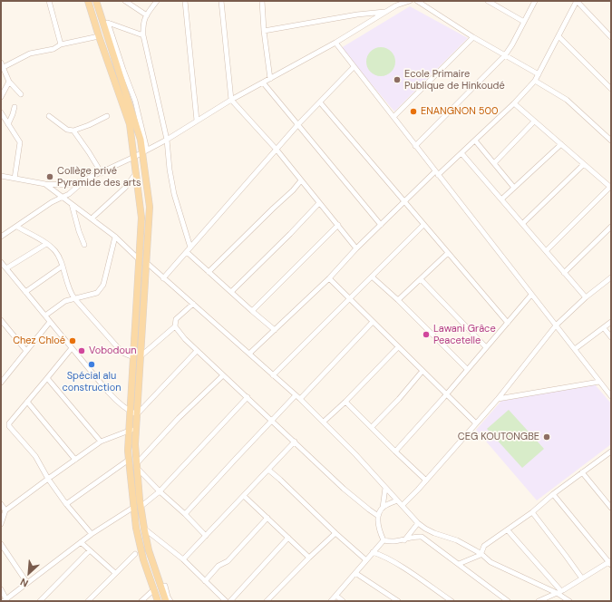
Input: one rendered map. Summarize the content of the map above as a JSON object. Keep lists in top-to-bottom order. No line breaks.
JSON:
{"places":["Ecole Primaire Publique de Hinkoudé","ENANGNON 500","Collège privé Pyramide des arts","Lawani Grâce Peacetelle","Chez Chloé","Vobodoun","Spécial alu construction","CEG KOUTONGBE"],"north":"bottom left"}
